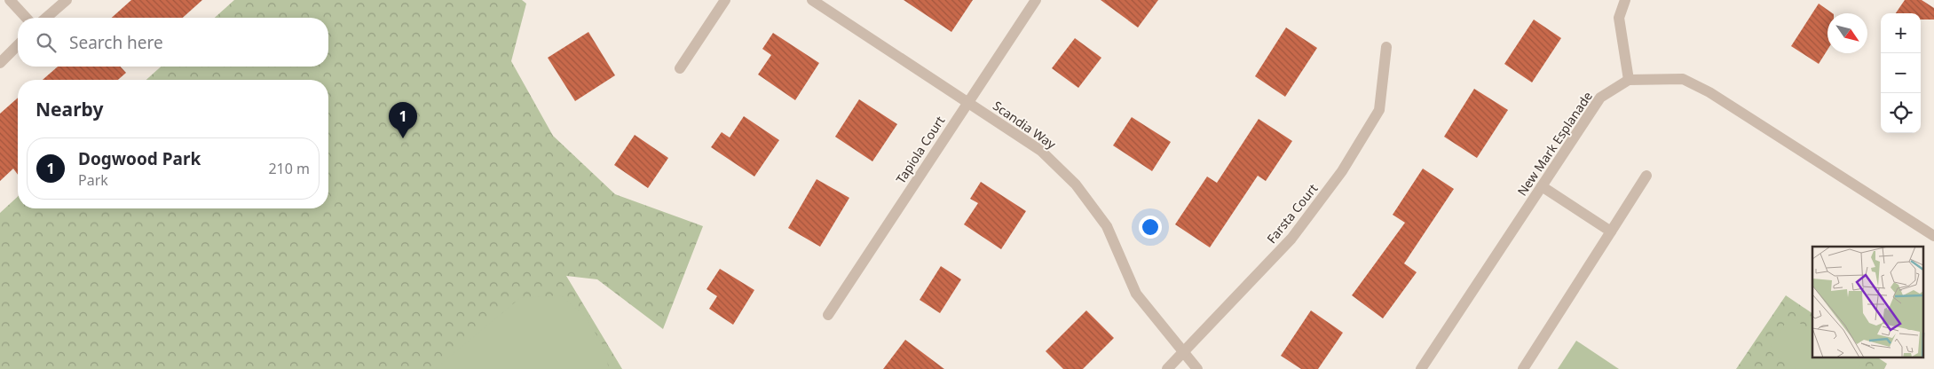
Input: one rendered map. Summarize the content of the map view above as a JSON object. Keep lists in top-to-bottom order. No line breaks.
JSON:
{"streets":{"street":["Scandia Way","New Mark Esplanade","Tapiola Court","Farsta Court"]},"crossings":[["Scandia Way","Tapiola Court"],["Scandia Way","Farsta Court"]],"north":"bottom right","page":{"map_buttons":["+","−"],"search":"Search here","heading":"Nearby","pins":"1","list":[{"mark":"1","name":"Dogwood Park","note":"Park","value":"210 m"}]}}
